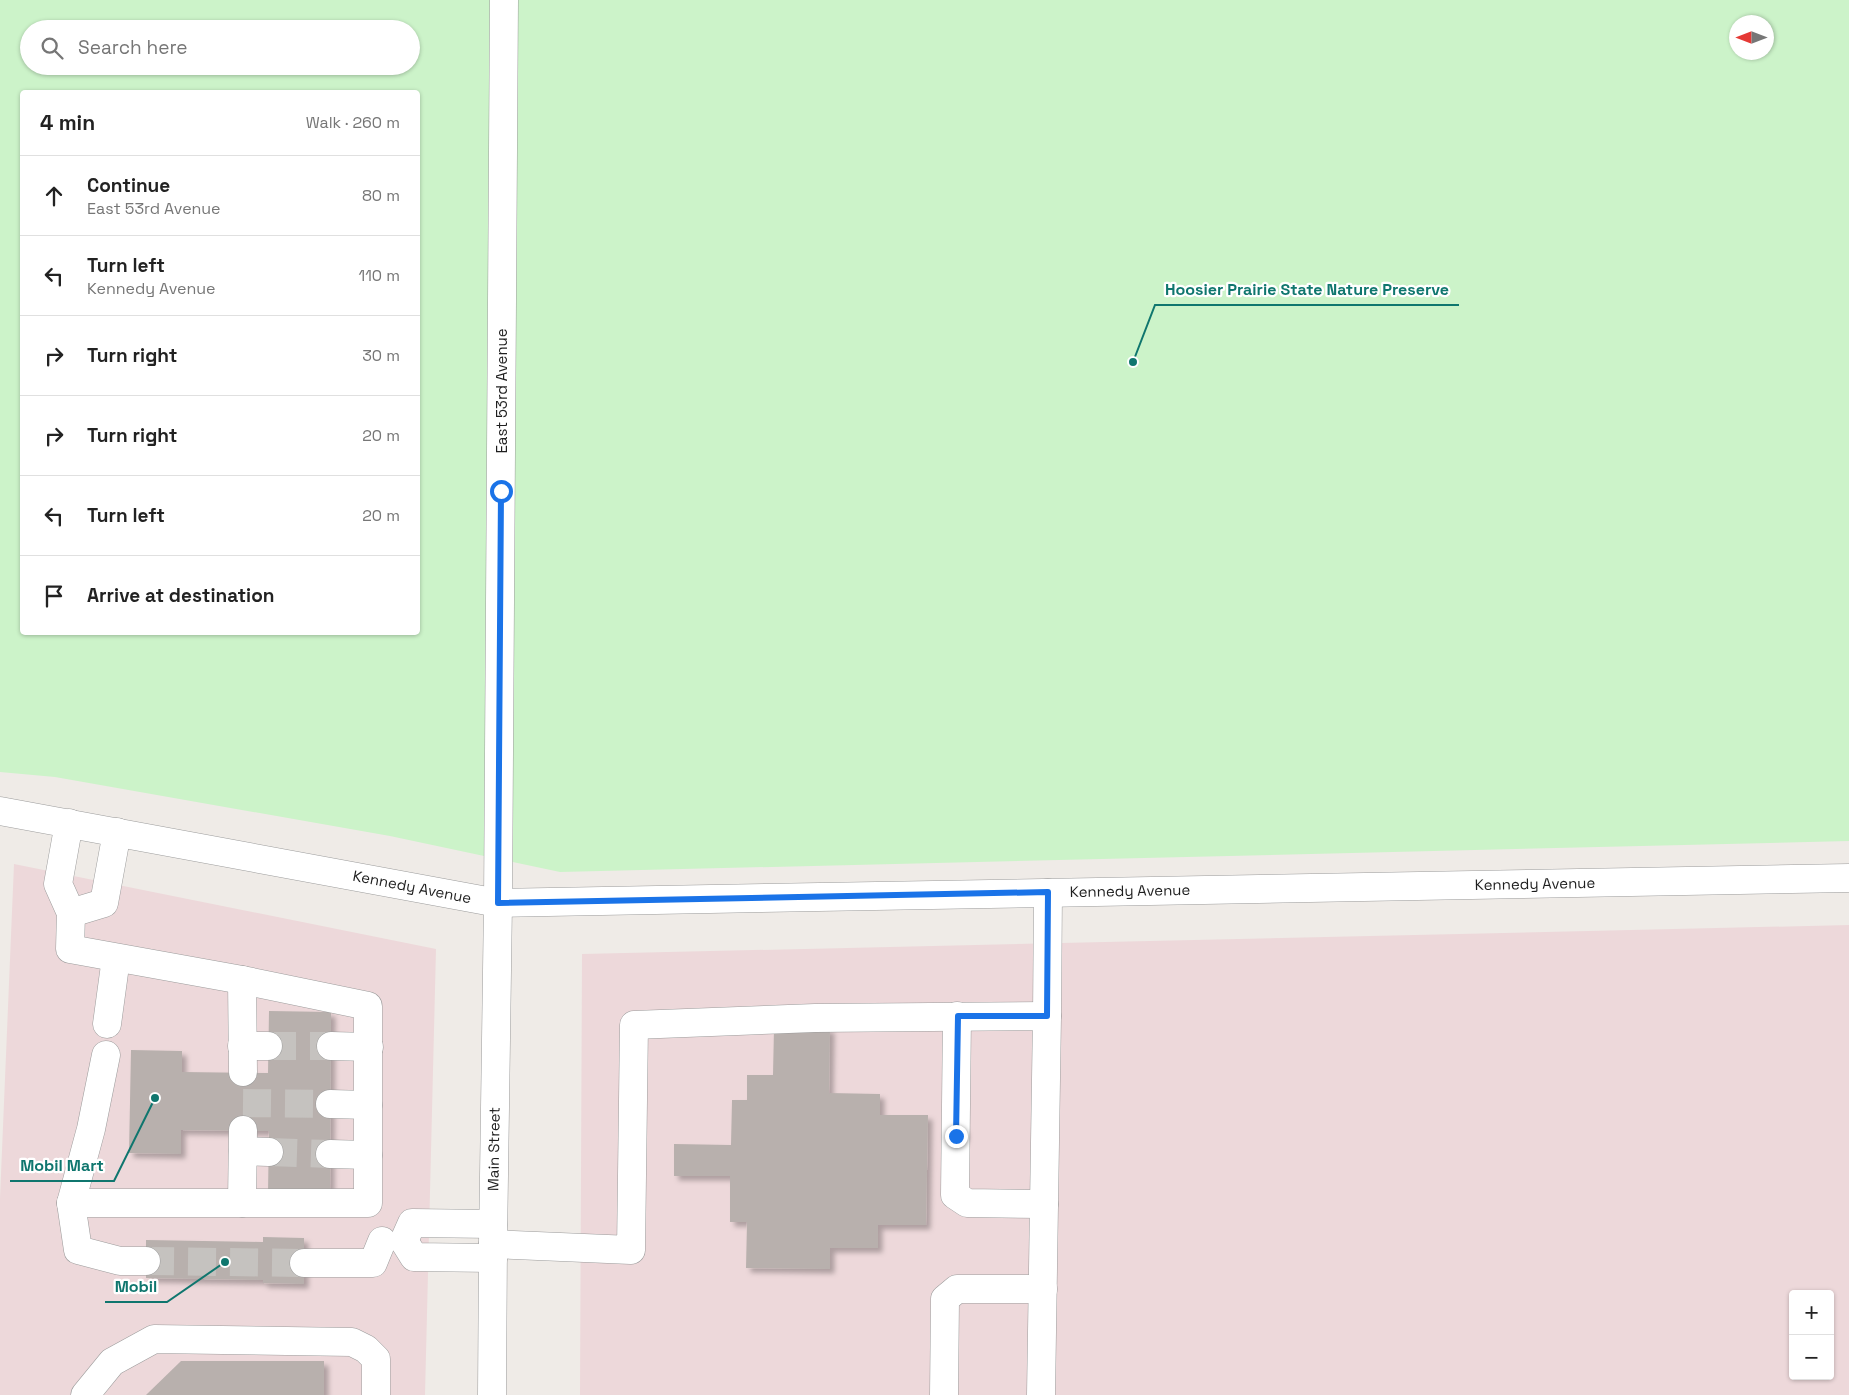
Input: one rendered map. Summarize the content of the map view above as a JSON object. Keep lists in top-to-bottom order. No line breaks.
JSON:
{"streets":{"street":["East 53rd Avenue","Kennedy Avenue","Main Street"]},"crossings":[["East 53rd Avenue","Kennedy Avenue"],["East 53rd Avenue","Main Street"],["Kennedy Avenue","Main Street"]],"places":["Hoosier Prairie State Nature Preserve","Mobil Mart","Mobil"],"north":"left","page":{"search":"Search here","heading":["4 min","Walk · 260 m"],"list":[["Continue","East 53rd Avenue","80 m"],["Turn left","Kennedy Avenue","110 m"],["Turn right","30 m"],["Turn right","20 m"],["Turn left","20 m"],"Arrive at destination"],"map_buttons":["+","−"]}}
